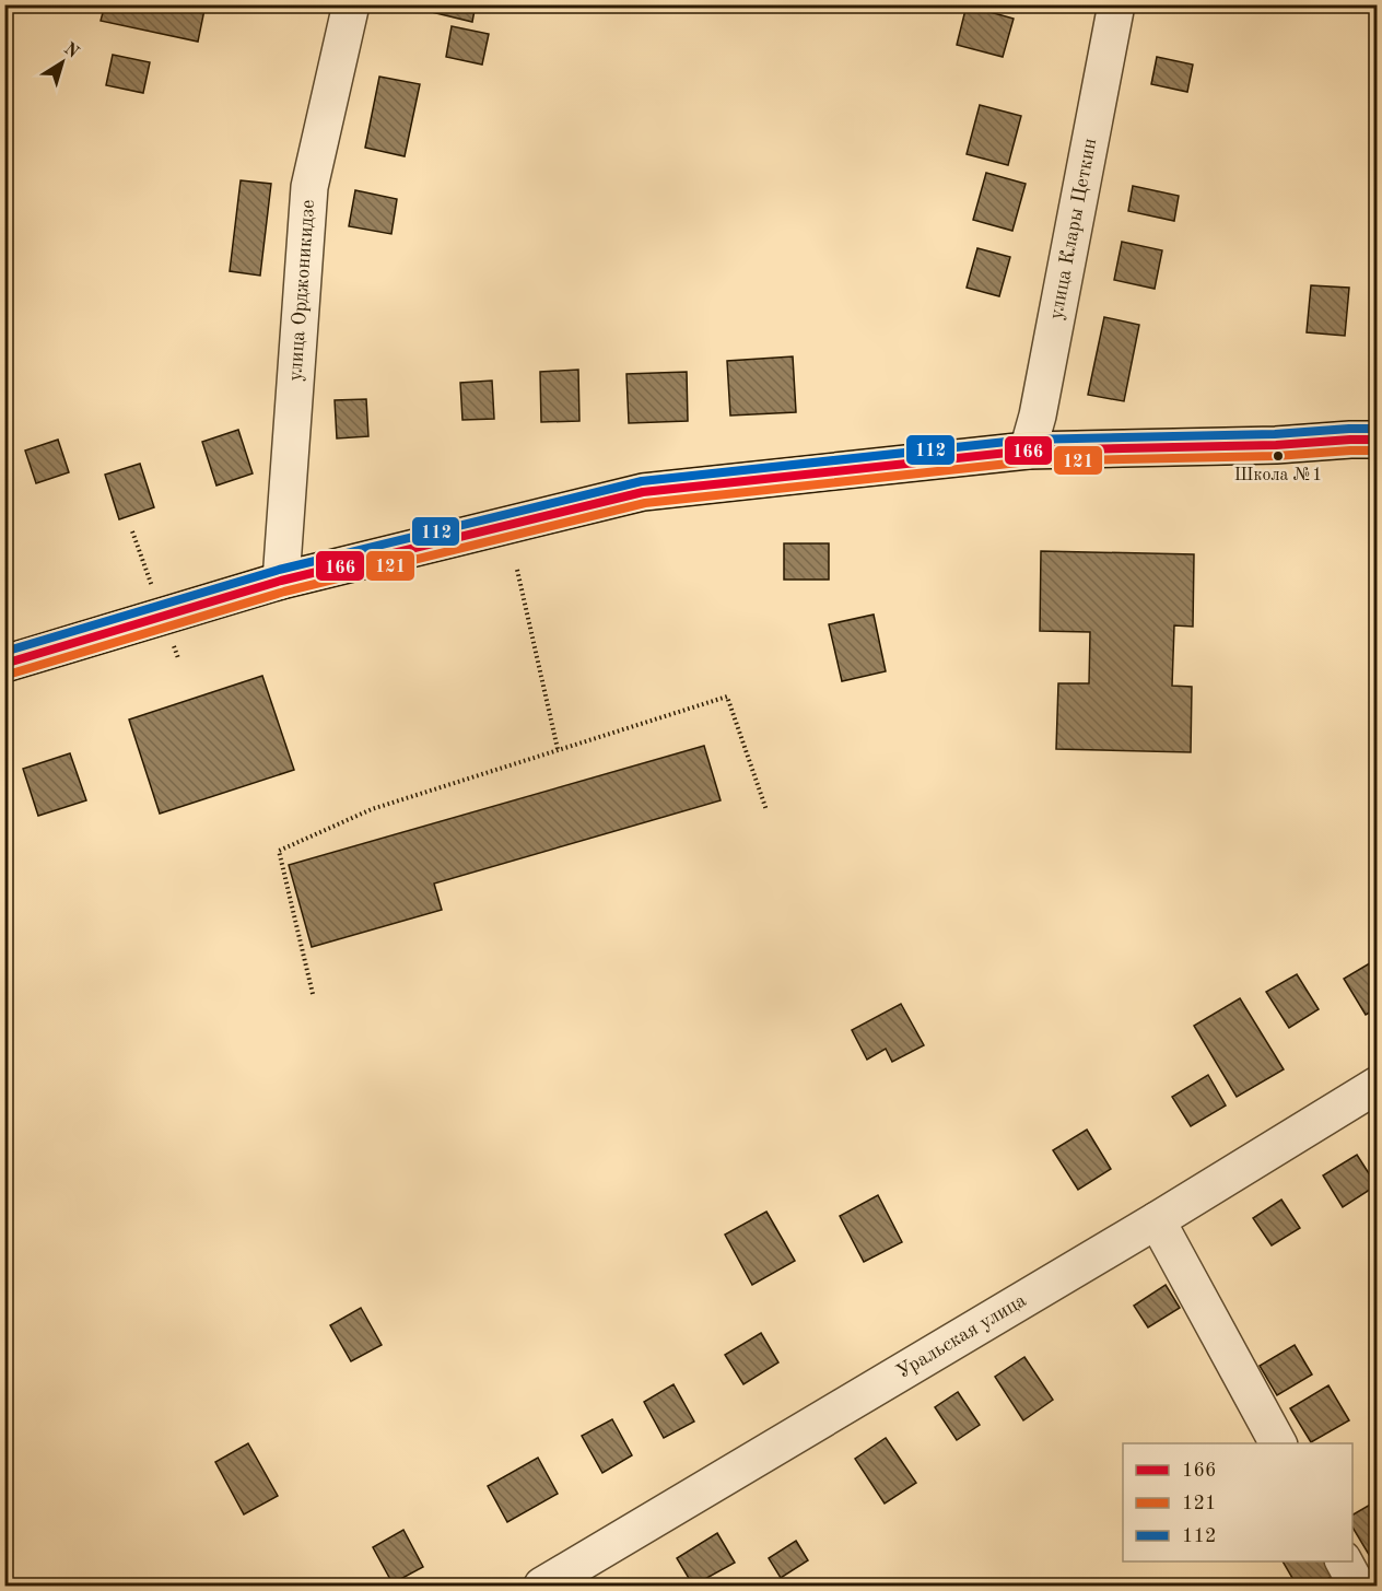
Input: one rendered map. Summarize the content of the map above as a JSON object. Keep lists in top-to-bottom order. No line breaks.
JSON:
{"streets":{"street":["улица Клары Цеткин","улица Орджоникидзе","Уральская улица"]},"places":["Школа №1"],"lines":["transit line 112","transit line 166","transit line 121"],"legend":["166","121","112"],"north":"top right"}
